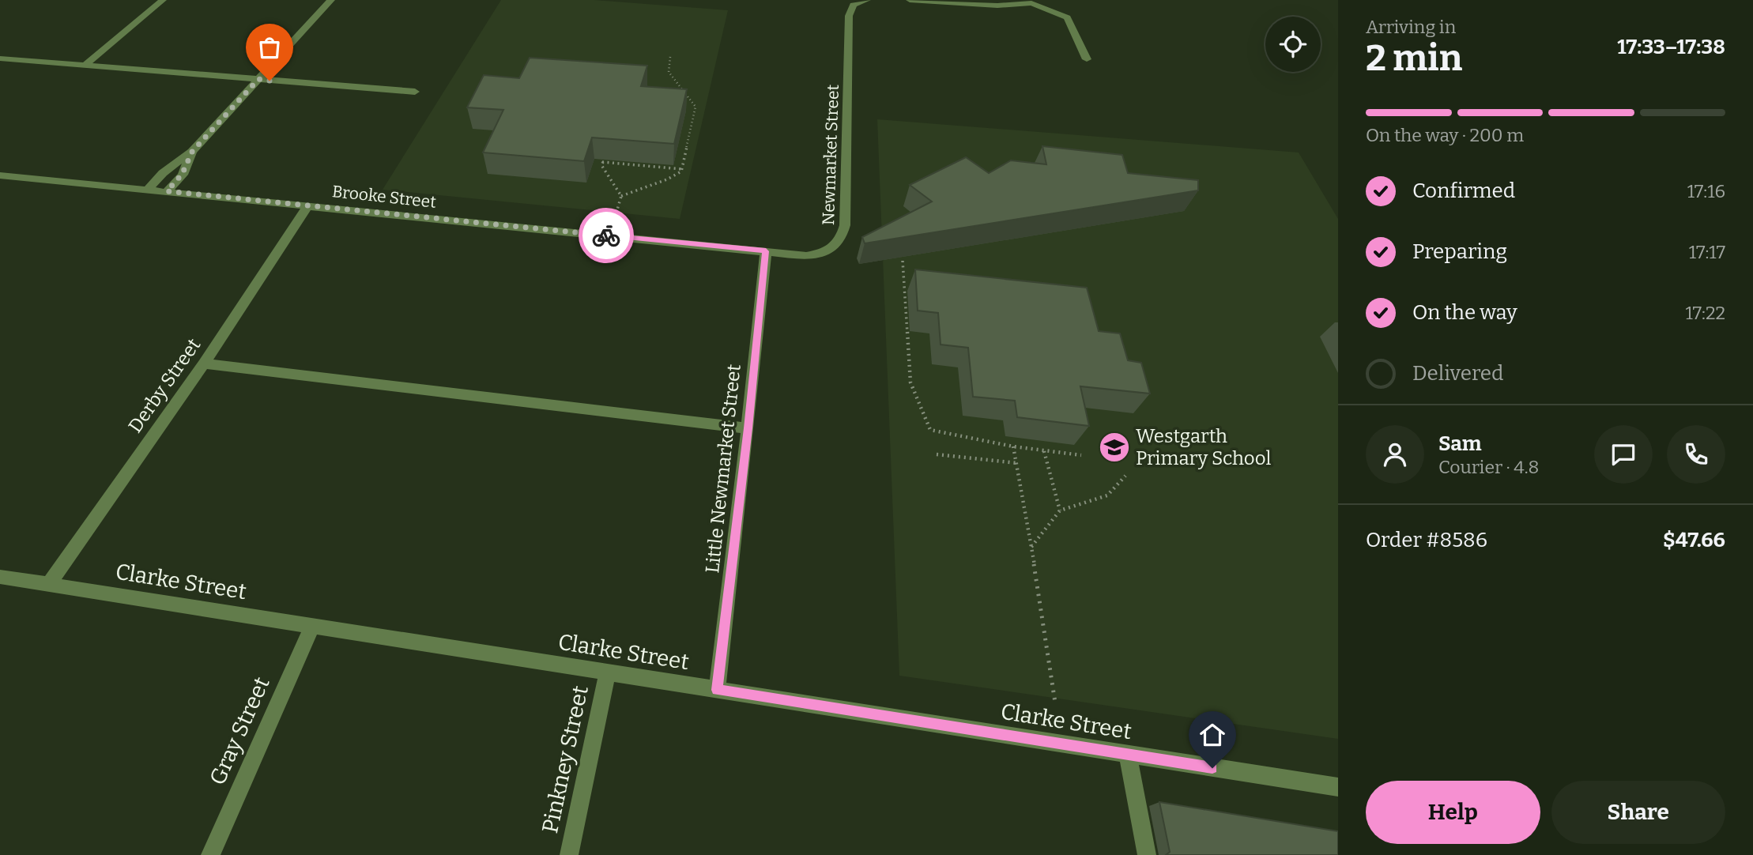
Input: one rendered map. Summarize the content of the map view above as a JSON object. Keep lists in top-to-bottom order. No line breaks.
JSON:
{"streets":{"street":["Newmarket Street","Brooke Street","Derby Street","Little Newmarket Street","Clarke Street","Gray Street","Pinkney Street"]},"crossings":[["Newmarket Street","Brooke Street"],["Newmarket Street","Little Newmarket Street"],["Brooke Street","Derby Street"],["Brooke Street","Little Newmarket Street"],["Derby Street","Clarke Street"],["Little Newmarket Street","Clarke Street"],["Clarke Street","Gray Street"],["Clarke Street","Pinkney Street"]],"places":{"school or university":["Westgarth Primary School"]},"page":{"heading":["2 min","Arriving in","17:33–17:38"],"panel":["Sam","Courier · 4.8","Order #8586","$47.66"],"bar":"On the way · 200 m","list":[["Confirmed","17:16"],["Preparing","17:17"],["On the way","17:22"],"Delivered"],"buttons":["Help","Share"]}}
